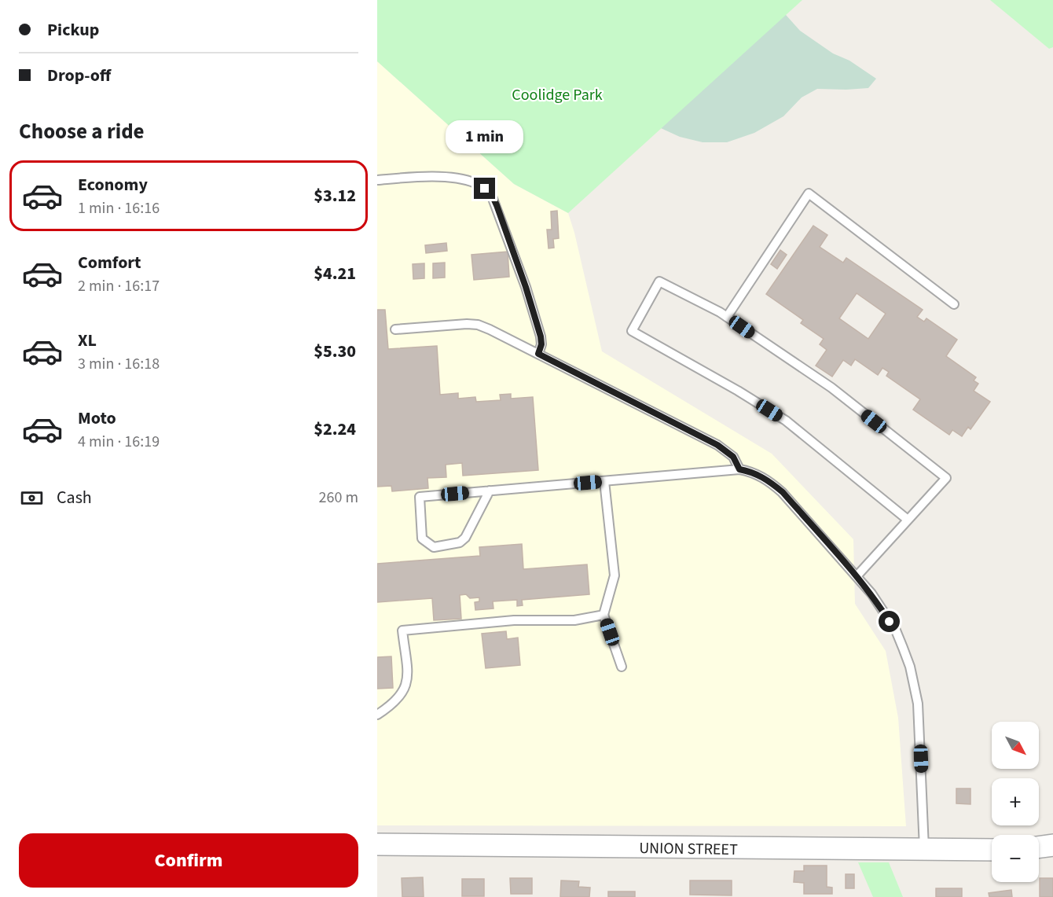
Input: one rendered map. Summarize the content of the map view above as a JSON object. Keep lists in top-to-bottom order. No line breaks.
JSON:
{"streets":{"street":["UNION STREET"]},"parks":["Coolidge Park"],"north":"bottom right","page":{"banner":["Pickup","Drop-off"],"heading":"Choose a ride","bubble":"1 min","list":[{"name":"Economy","note":"1 min · 16:16","value":"$3.12"},{"name":"Comfort","note":"2 min · 16:17","value":"$4.21"},{"name":"XL","note":"3 min · 16:18","value":"$5.30"},{"name":"Moto","note":"4 min · 16:19","value":"$2.24"}],"pay":["Cash","260 m"],"map_buttons":["+","−"],"buttons":"Confirm"}}
